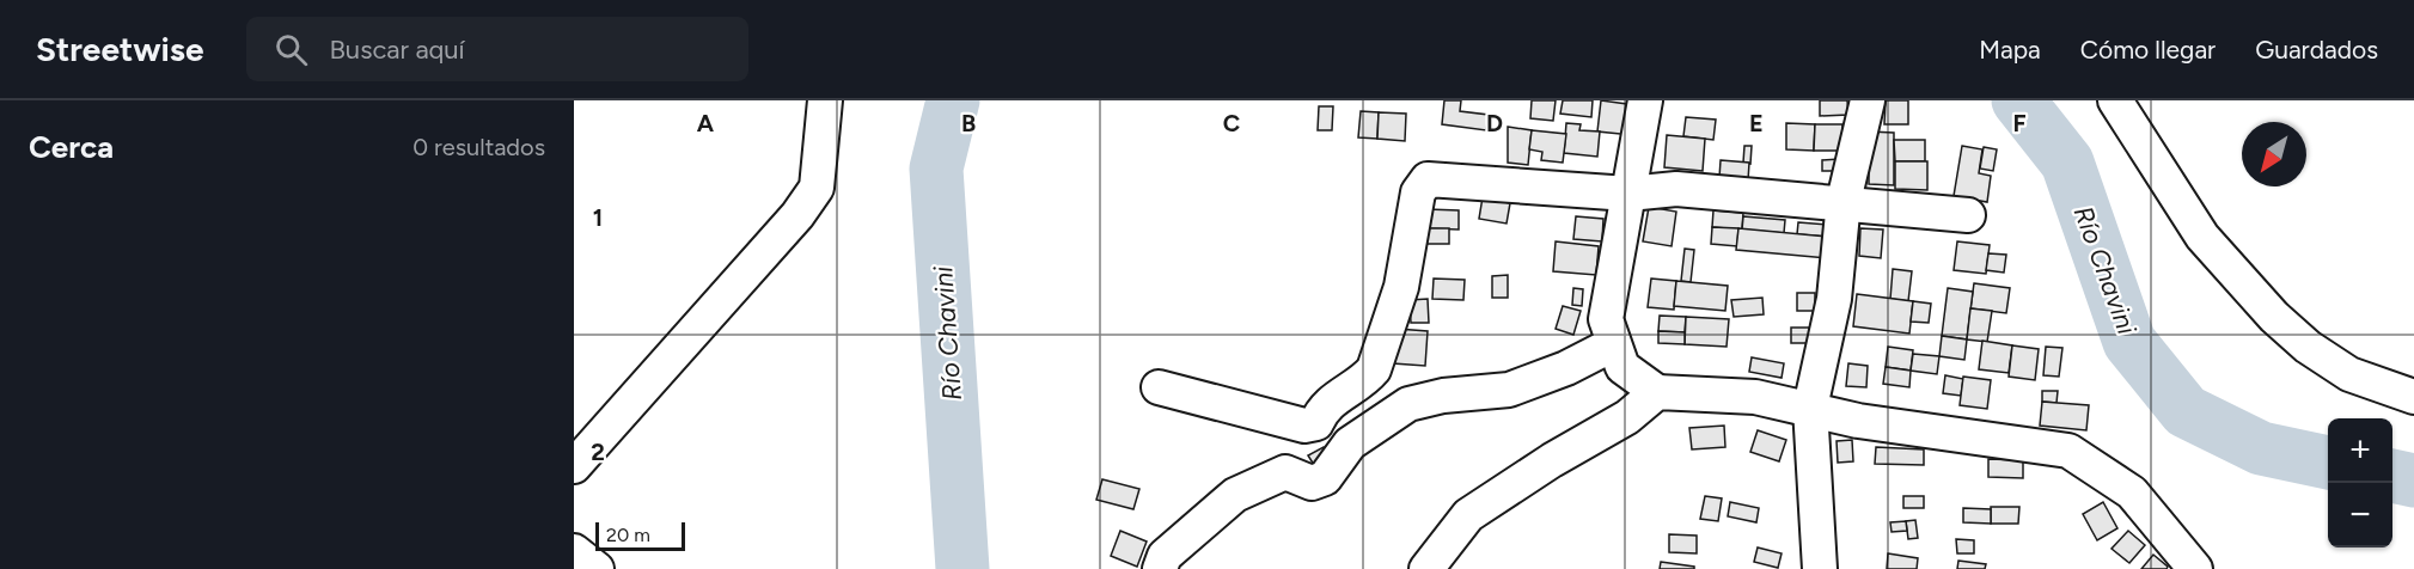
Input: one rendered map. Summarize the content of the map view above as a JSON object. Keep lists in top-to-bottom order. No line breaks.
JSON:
{"water":["Río Chavini"],"scale_bar":"20 m","north":"bottom left","page":{"header":"Streetwise","search":"Buscar aquí","nav":["Mapa","Cómo llegar","Guardados"],"heading":["Cerca","0 resultados"],"map_buttons":["+","−"],"scale":"20 m"},"grid":{"columns":["A","B","C","D","E","F"],"rows":["1","2"]}}
